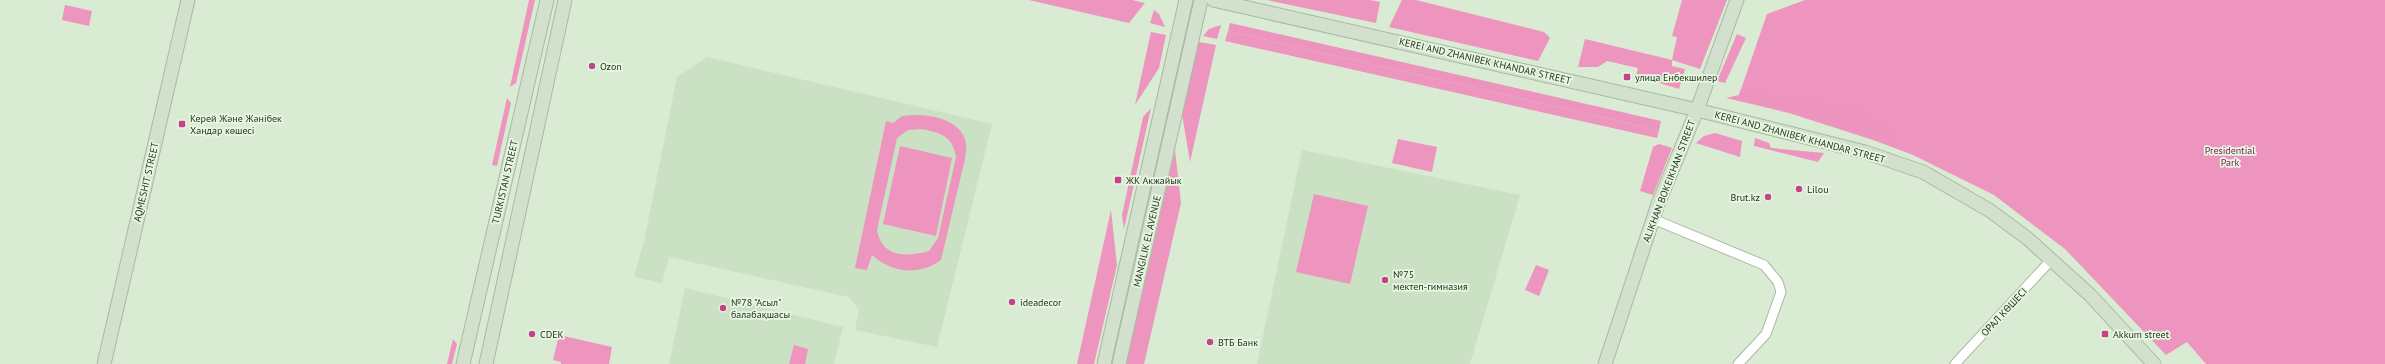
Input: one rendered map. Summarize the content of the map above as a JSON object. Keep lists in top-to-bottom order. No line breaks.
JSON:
{"streets":{"main road":["KEREI AND ZHANIBEK KHANDAR STREET","ALIKHAN BOKEIKHAN STREET","AQMESHIT STREET","TURKISTAN STREET","MANGILIK EL AVENUE"],"street":["ОРАЛ КӨШЕСІ"]},"crossings":[["KEREI AND ZHANIBEK KHANDAR STREET","ALIKHAN BOKEIKHAN STREET"],["KEREI AND ZHANIBEK KHANDAR STREET","ОРАЛ КӨШЕСІ"]],"parks":["Presidential Park"],"places":{"other":["Ozon","Lilou","Brut.kz","№75 мектеп-гимназия","ideadecor","№78 \"Асыл\" балабақшасы","CDEK","ВТБ Банк"],"transit":["улица Енбекшилер","Керей Және Жәнібек Хандар көшесі","ЖК Акжайык","Akkum street"]}}
